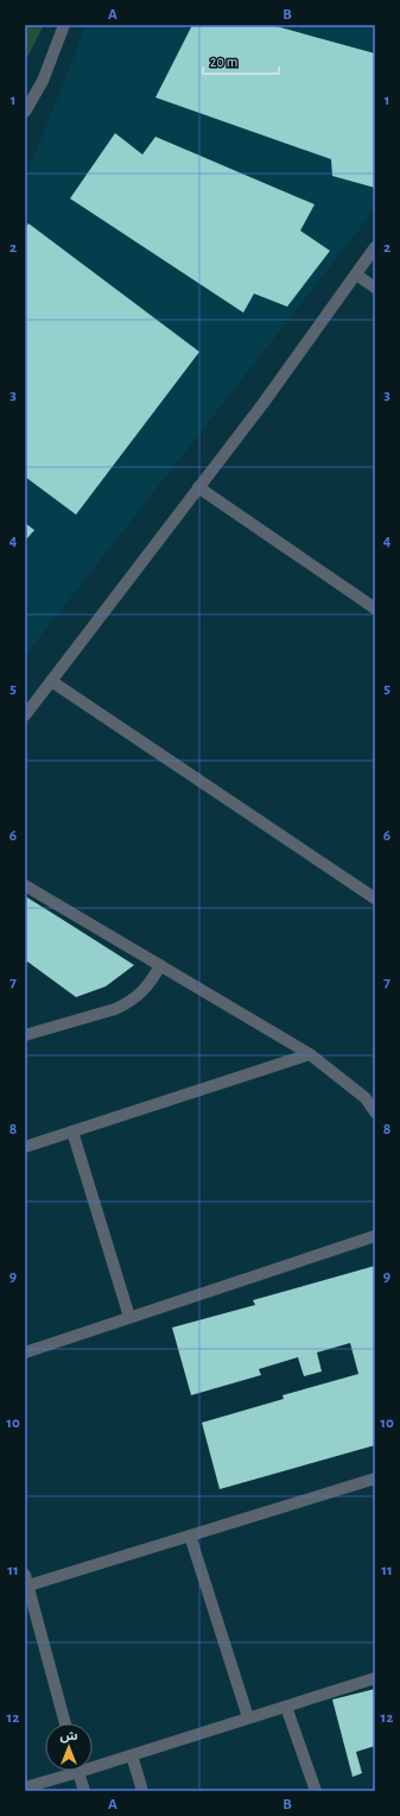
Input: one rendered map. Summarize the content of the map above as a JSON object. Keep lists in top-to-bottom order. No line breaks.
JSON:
{"scale_bar":"20 m","north":"top","grid":{"columns":["A","B"],"rows":["1","2","3","4","5","6","7","8","9","10","11","12"]}}
